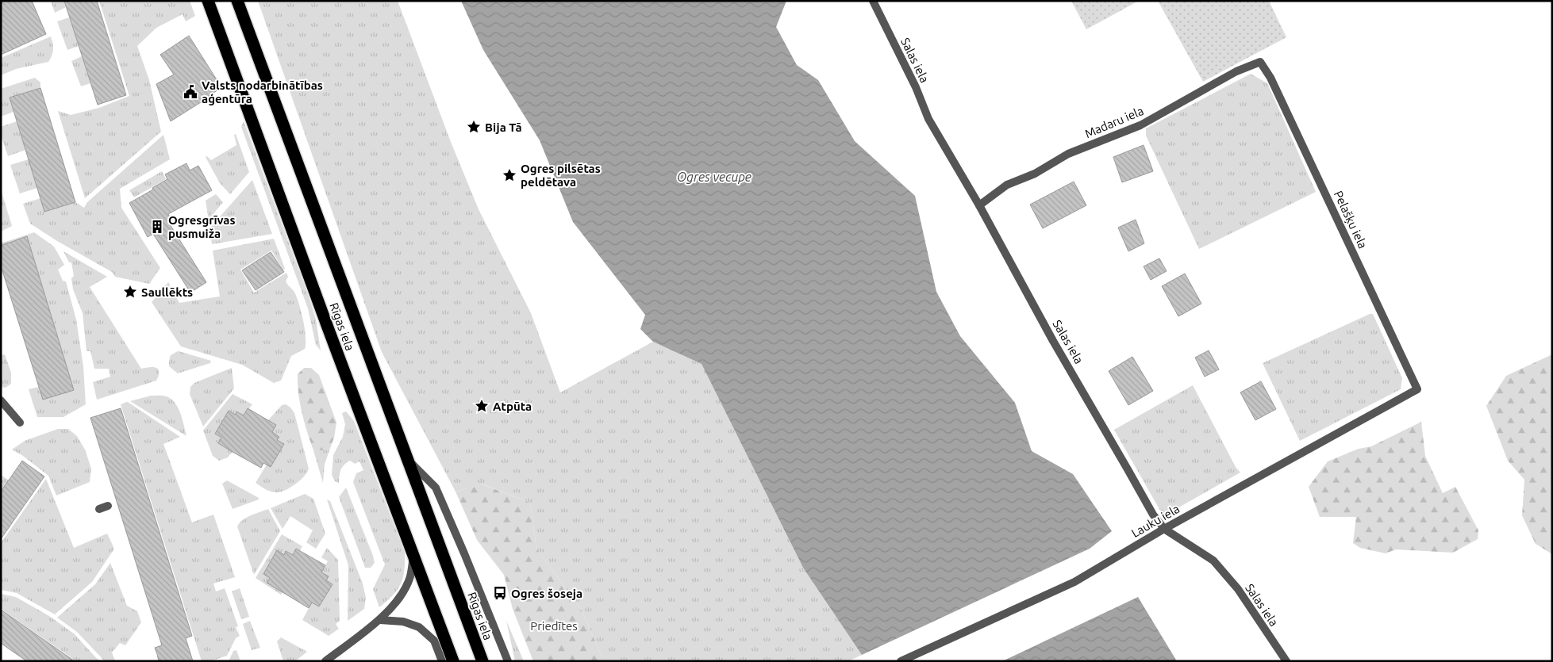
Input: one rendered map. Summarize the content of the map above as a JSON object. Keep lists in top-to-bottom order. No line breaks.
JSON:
{"streets":{"highway":["Rīgas iela"],"street":["Salas iela","Madaru iela","Pelašķu iela","Lauku iela"]},"crossings":[["Salas iela","Madaru iela"],["Salas iela","Lauku iela"],["Madaru iela","Pelašķu iela"],["Pelašķu iela","Lauku iela"]],"water":["Ogres vecupe"],"parks":["Priedītes"],"places":{"public building":["Valsts nodarbinātības aģentūra"],"place":["Bija Tā","Ogres pilsētas peldētava","Saullēkts","Atpūta"],"building":["Ogresgrīvas pusmuiža"],"bus stop":["Ogres šoseja"]}}
